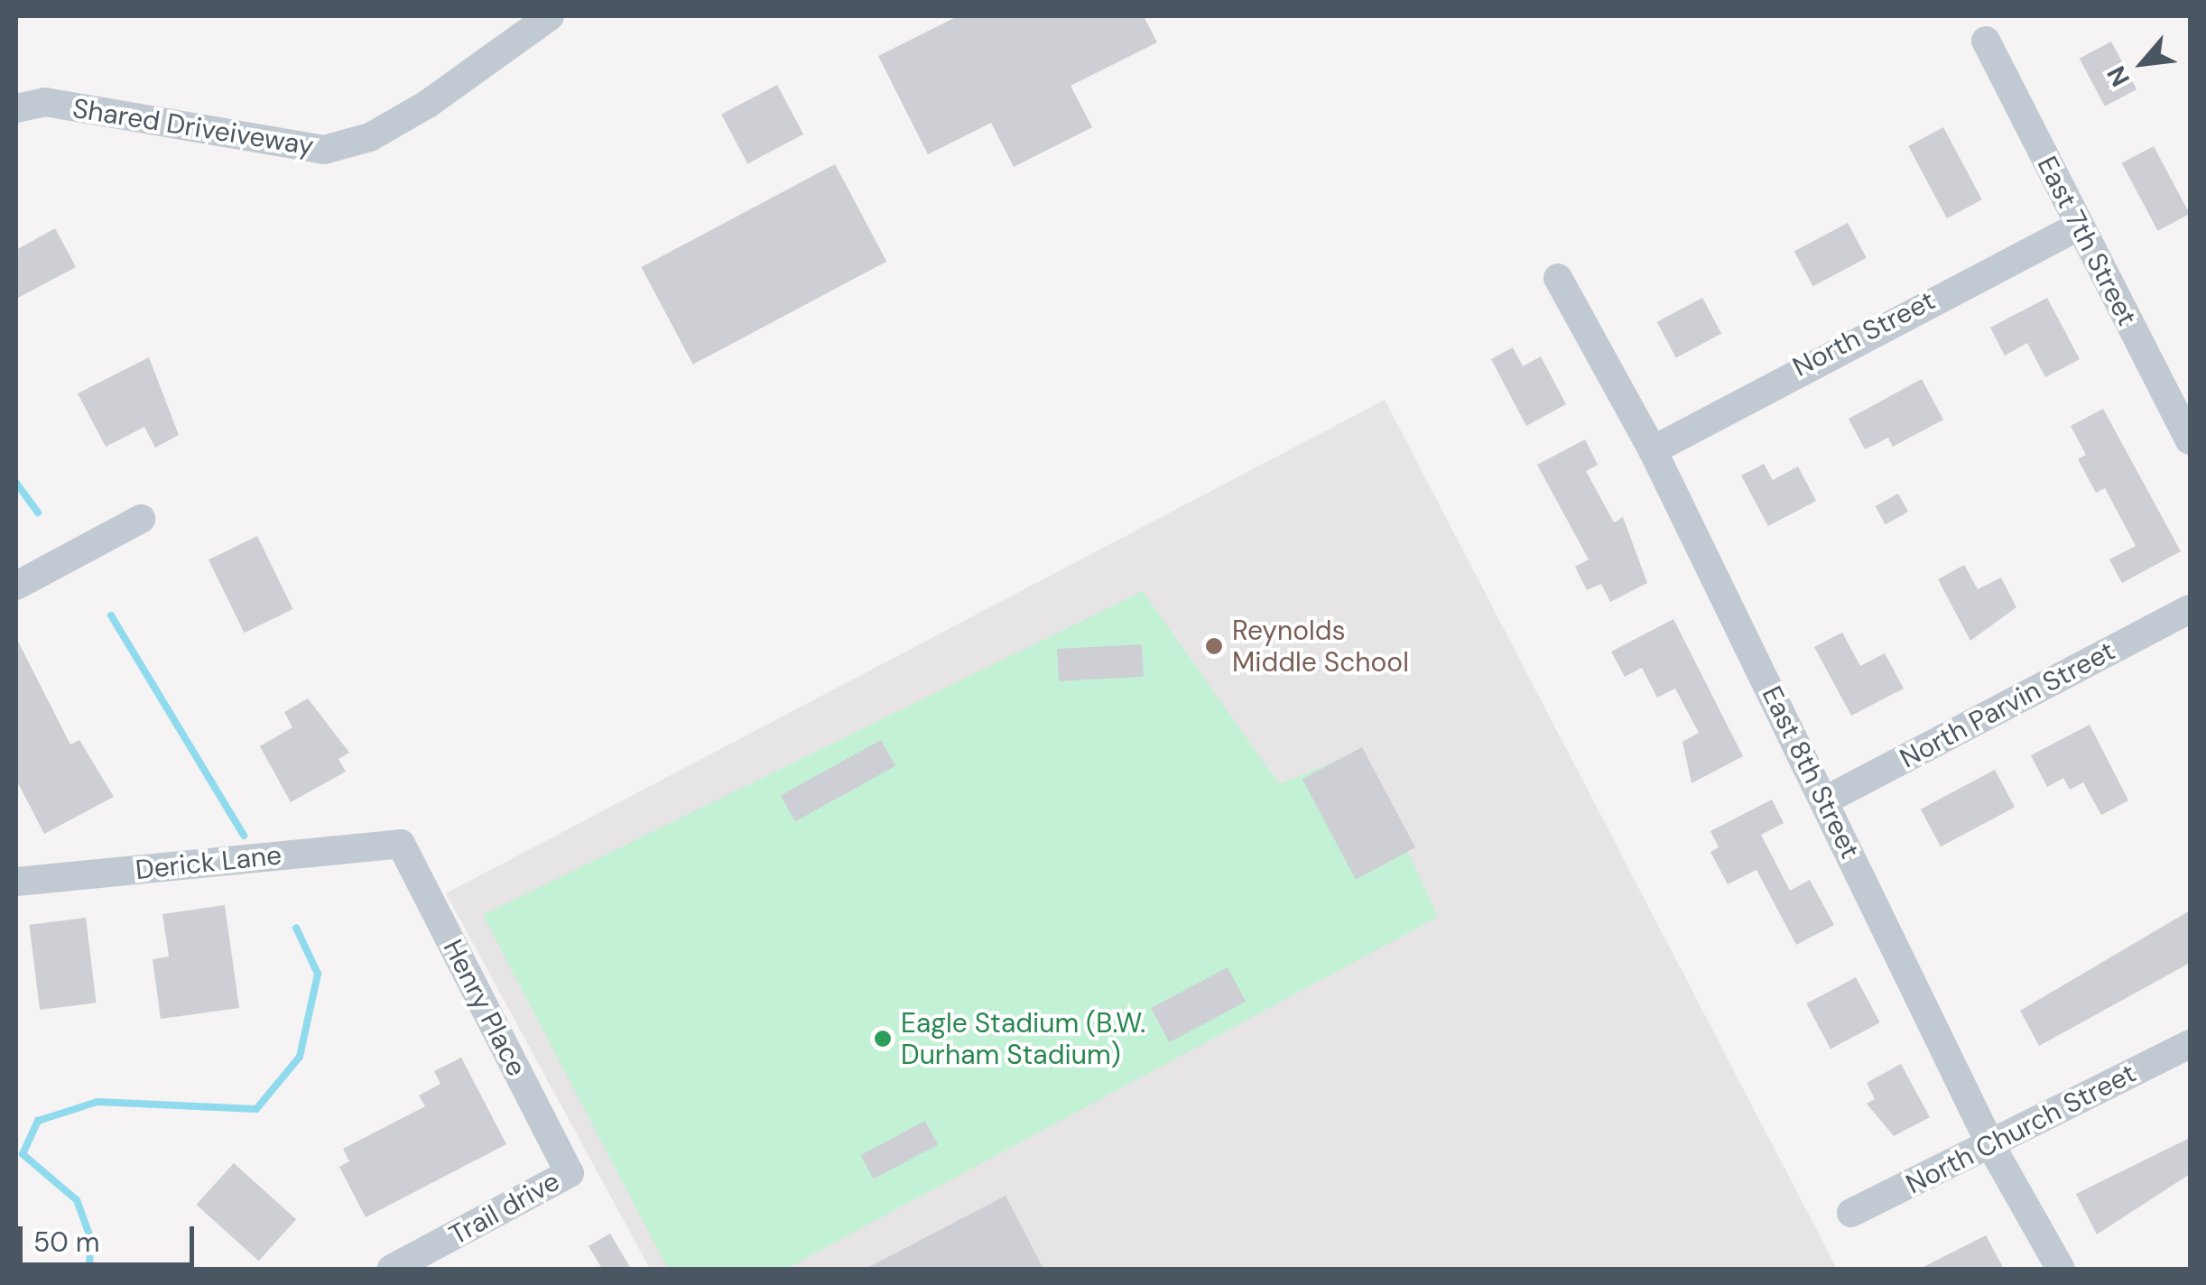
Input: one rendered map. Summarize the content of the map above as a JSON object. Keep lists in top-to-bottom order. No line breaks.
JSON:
{"streets":{"street":["Shared Driveiveway","East 7th Street","North Street","North Parvin Street","East 8th Street","Derick Lane","Henry Place","North Church Street","Trail drive"]},"crossings":[["East 7th Street","North Street"],["North Street","East 8th Street"],["North Parvin Street","East 8th Street"],["East 8th Street","North Church Street"],["Derick Lane","Henry Place"],["Henry Place","Trail drive"]],"places":["Reynolds Middle School","Eagle Stadium (B.W. Durham Stadium)"],"scale_bar":"50 m","north":"bottom left"}
